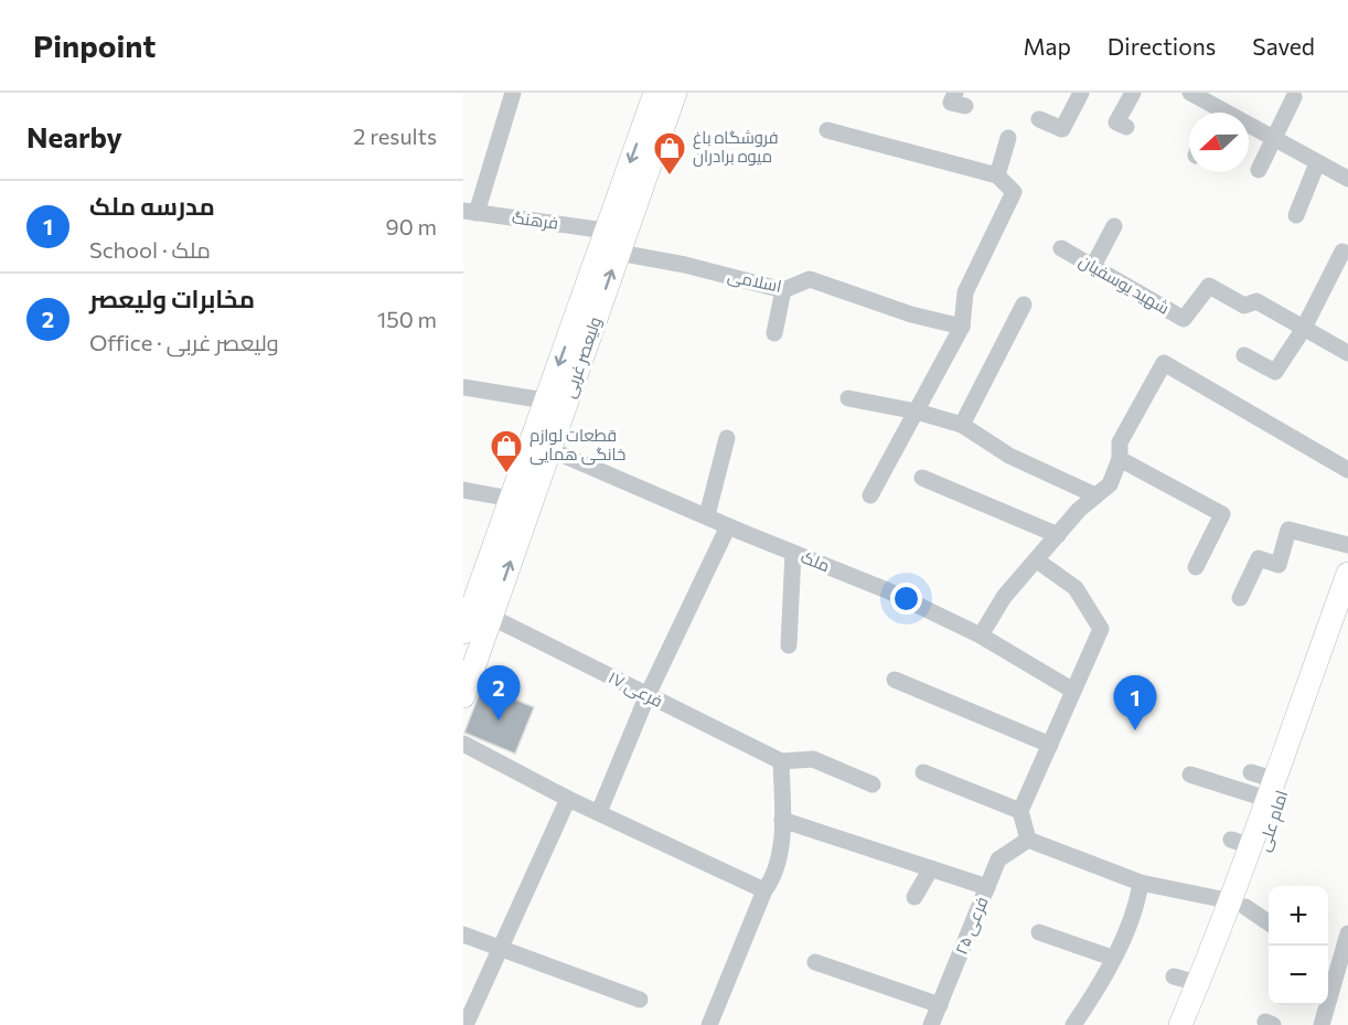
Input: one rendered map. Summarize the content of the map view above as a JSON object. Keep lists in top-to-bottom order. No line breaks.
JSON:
{"streets":{"main road":["ولیعصر غربی","امام علی"],"street":["فرهنگ","اسلامی","شهید یوسفیان","ملک","فرعی ۱۷","فرعی ۲۵"]},"crossings":[["فرهنگ","ولیعصر غربی"],["اسلامی","ولیعصر غربی"],["ولیعصر غربی","ملک"],["ولیعصر غربی","فرعی ۱۷"]],"places":{"shop":["فروشگاه باغ میوه برادران","قطعات لوازم خانگی همایی"]},"north":"left","page":{"header":"Pinpoint","nav":["Map","Directions","Saved"],"heading":["Nearby","2 results"],"list":[{"mark":"1","name":"مدرسه ملک","note":"School · ملک","value":"90 m"},{"mark":"2","name":"مخابرات ولیعصر","note":"Office · ولیعصر غربی","value":"150 m"}],"pins":["2","1"],"map_buttons":["+","−"]}}
